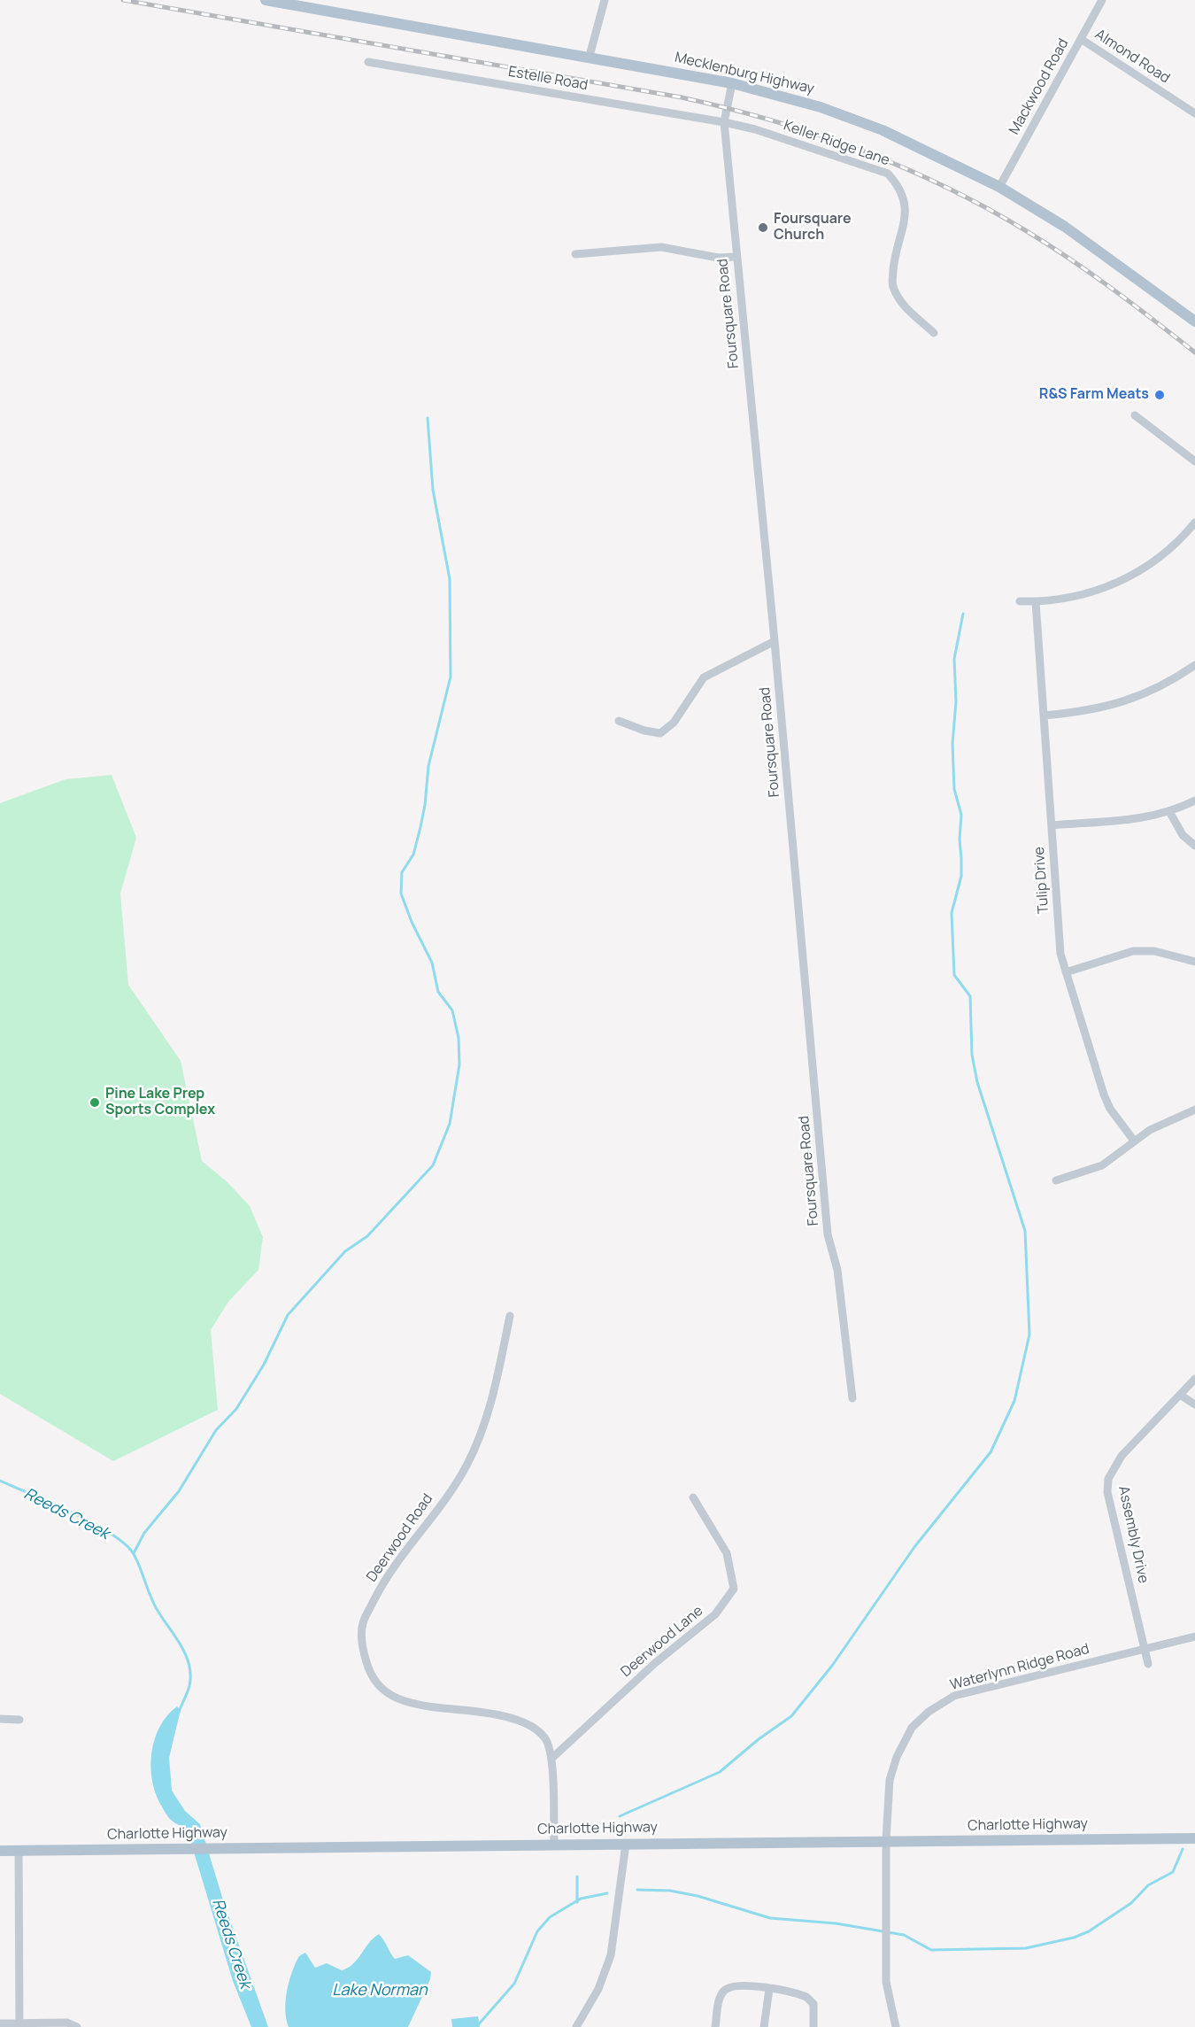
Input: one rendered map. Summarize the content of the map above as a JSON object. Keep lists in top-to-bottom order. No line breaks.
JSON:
{"streets":{"main road":["Mecklenburg Highway","Charlotte Highway"],"street":["Almond Road","Estelle Road","Mackwood Road","Keller Ridge Lane","Foursquare Road","Tulip Drive","Assembly Drive","Deerwood Road","Deerwood Lane","Waterlynn Ridge Road"]},"crossings":[["Almond Road","Mackwood Road"],["Mecklenburg Highway","Mackwood Road"],["Mecklenburg Highway","Foursquare Road"],["Estelle Road","Keller Ridge Lane"],["Estelle Road","Foursquare Road"],["Keller Ridge Lane","Foursquare Road"],["Assembly Drive","Waterlynn Ridge Road"],["Deerwood Road","Deerwood Lane"],["Deerwood Road","Charlotte Highway"],["Waterlynn Ridge Road","Charlotte Highway"]],"water":["Reeds Creek","Lake Norman"],"places":["Foursquare Church","R&S Farm Meats","Pine Lake Prep Sports Complex"]}
